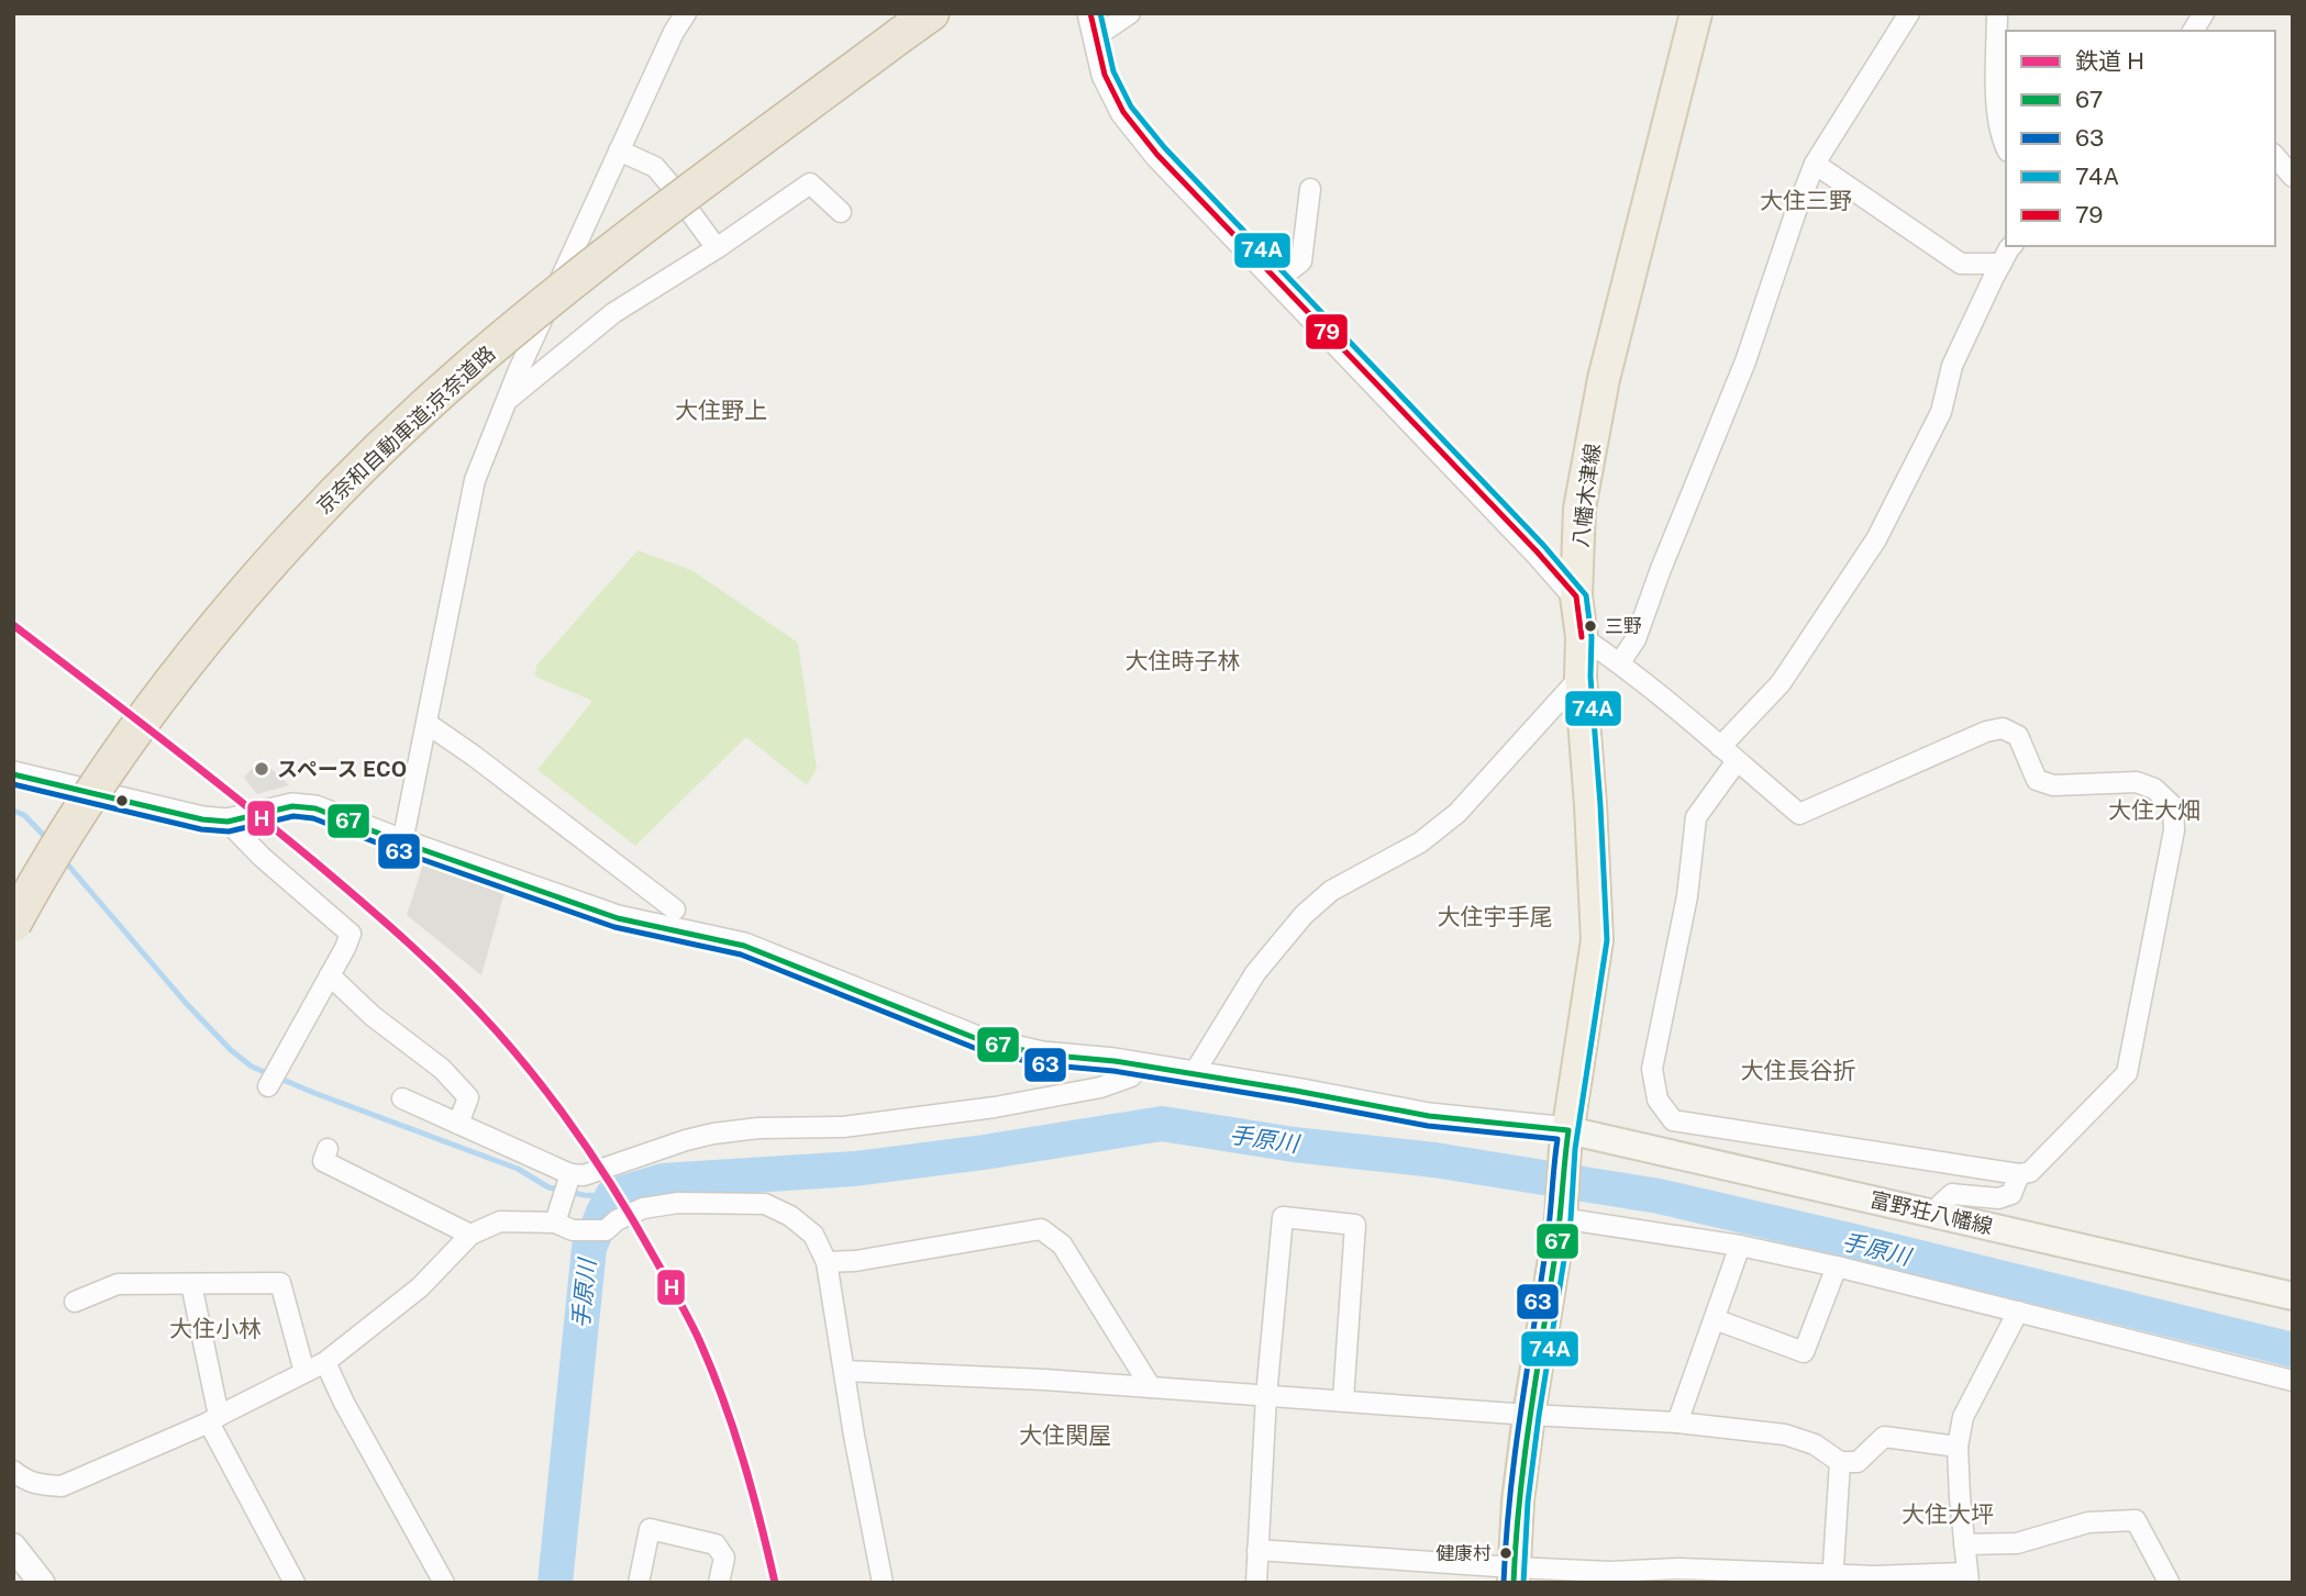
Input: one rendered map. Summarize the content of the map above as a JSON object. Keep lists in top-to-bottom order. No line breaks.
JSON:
{"streets":{"highway":["京奈和自動車道;京奈道路"],"main road":["八幡木津線","富野荘八幡線"]},"crossings":[["八幡木津線","富野荘八幡線"]],"districts":["大住三野","大住野上","大住時子林","大住大畑","大住宇手尾","大住長谷折","大住小林","大住関屋","大住大坪"],"water":["手原川"],"places":["三野","スペース ECO","健康村"],"lines":["transit line 74A","transit line 79","rail line H","transit line 67","transit line 63"],"legend":["鉄道 H","67","63","74A","79"]}
